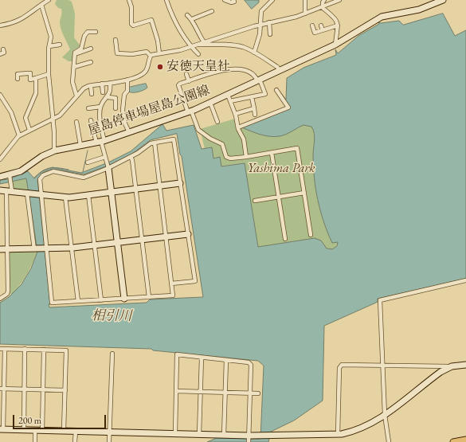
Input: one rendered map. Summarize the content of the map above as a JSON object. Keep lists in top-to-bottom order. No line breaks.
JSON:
{"streets":{"street":["屋島停車場屋島公園線"]},"water":["相引川"],"parks":["Yashima Park"],"places":["安徳天皇社"],"scale_bar":"200 m"}
